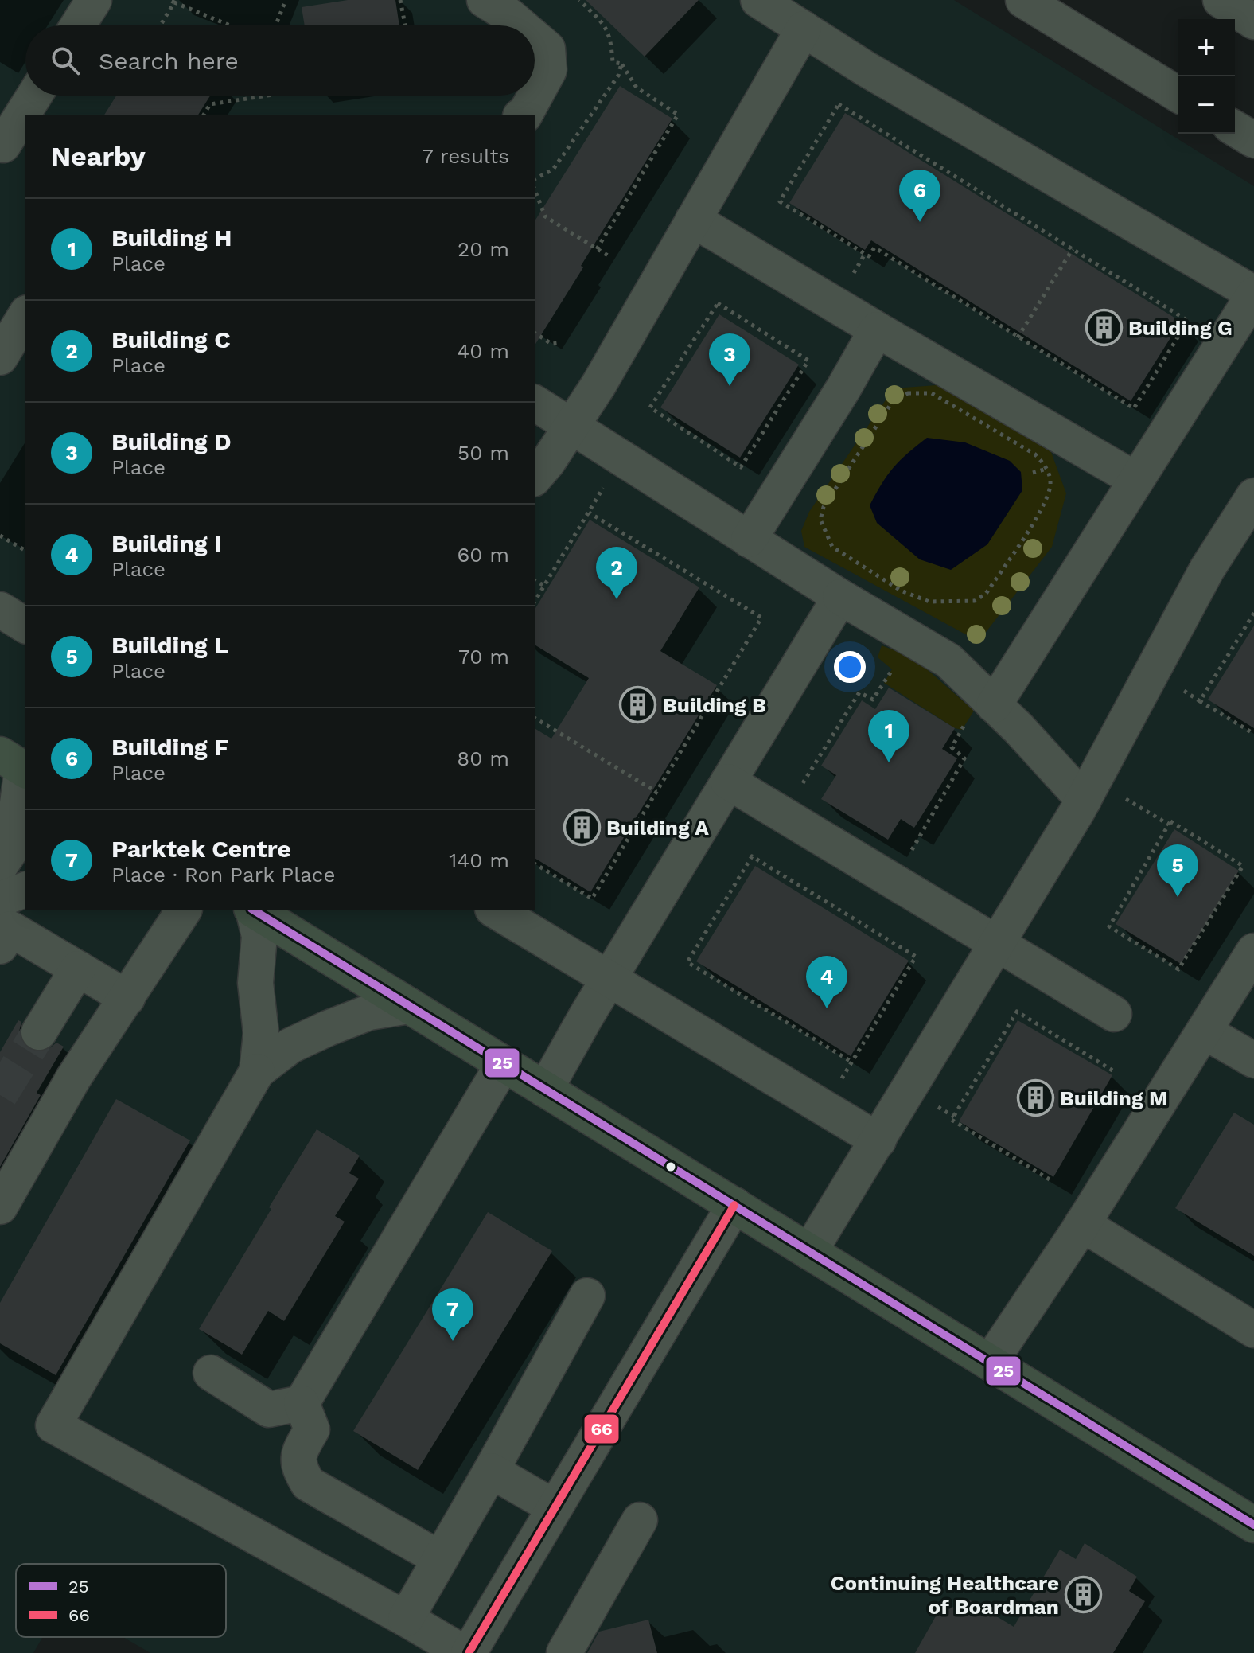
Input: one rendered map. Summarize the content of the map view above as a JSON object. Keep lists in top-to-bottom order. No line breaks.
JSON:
{"places":{"building":["Building G","Building B","Building A","Building M","Continuing Healthcare of Boardman"]},"lines":["transit line 25","transit line 66"],"legend":["25","66"],"page":{"map_buttons":["+","−"],"search":"Search here","heading":["Nearby","7 results"],"pins":["6","3","2","1","5","4","7"],"list":[{"mark":"1","name":"Building H","note":"Place","value":"20 m"},{"mark":"2","name":"Building C","note":"Place","value":"40 m"},{"mark":"3","name":"Building D","note":"Place","value":"50 m"},{"mark":"4","name":"Building I","note":"Place","value":"60 m"},{"mark":"5","name":"Building L","note":"Place","value":"70 m"},{"mark":"6","name":"Building F","note":"Place","value":"80 m"},{"mark":"7","name":"Parktek Centre","note":"Place · Ron Park Place","value":"140 m"}]}}
